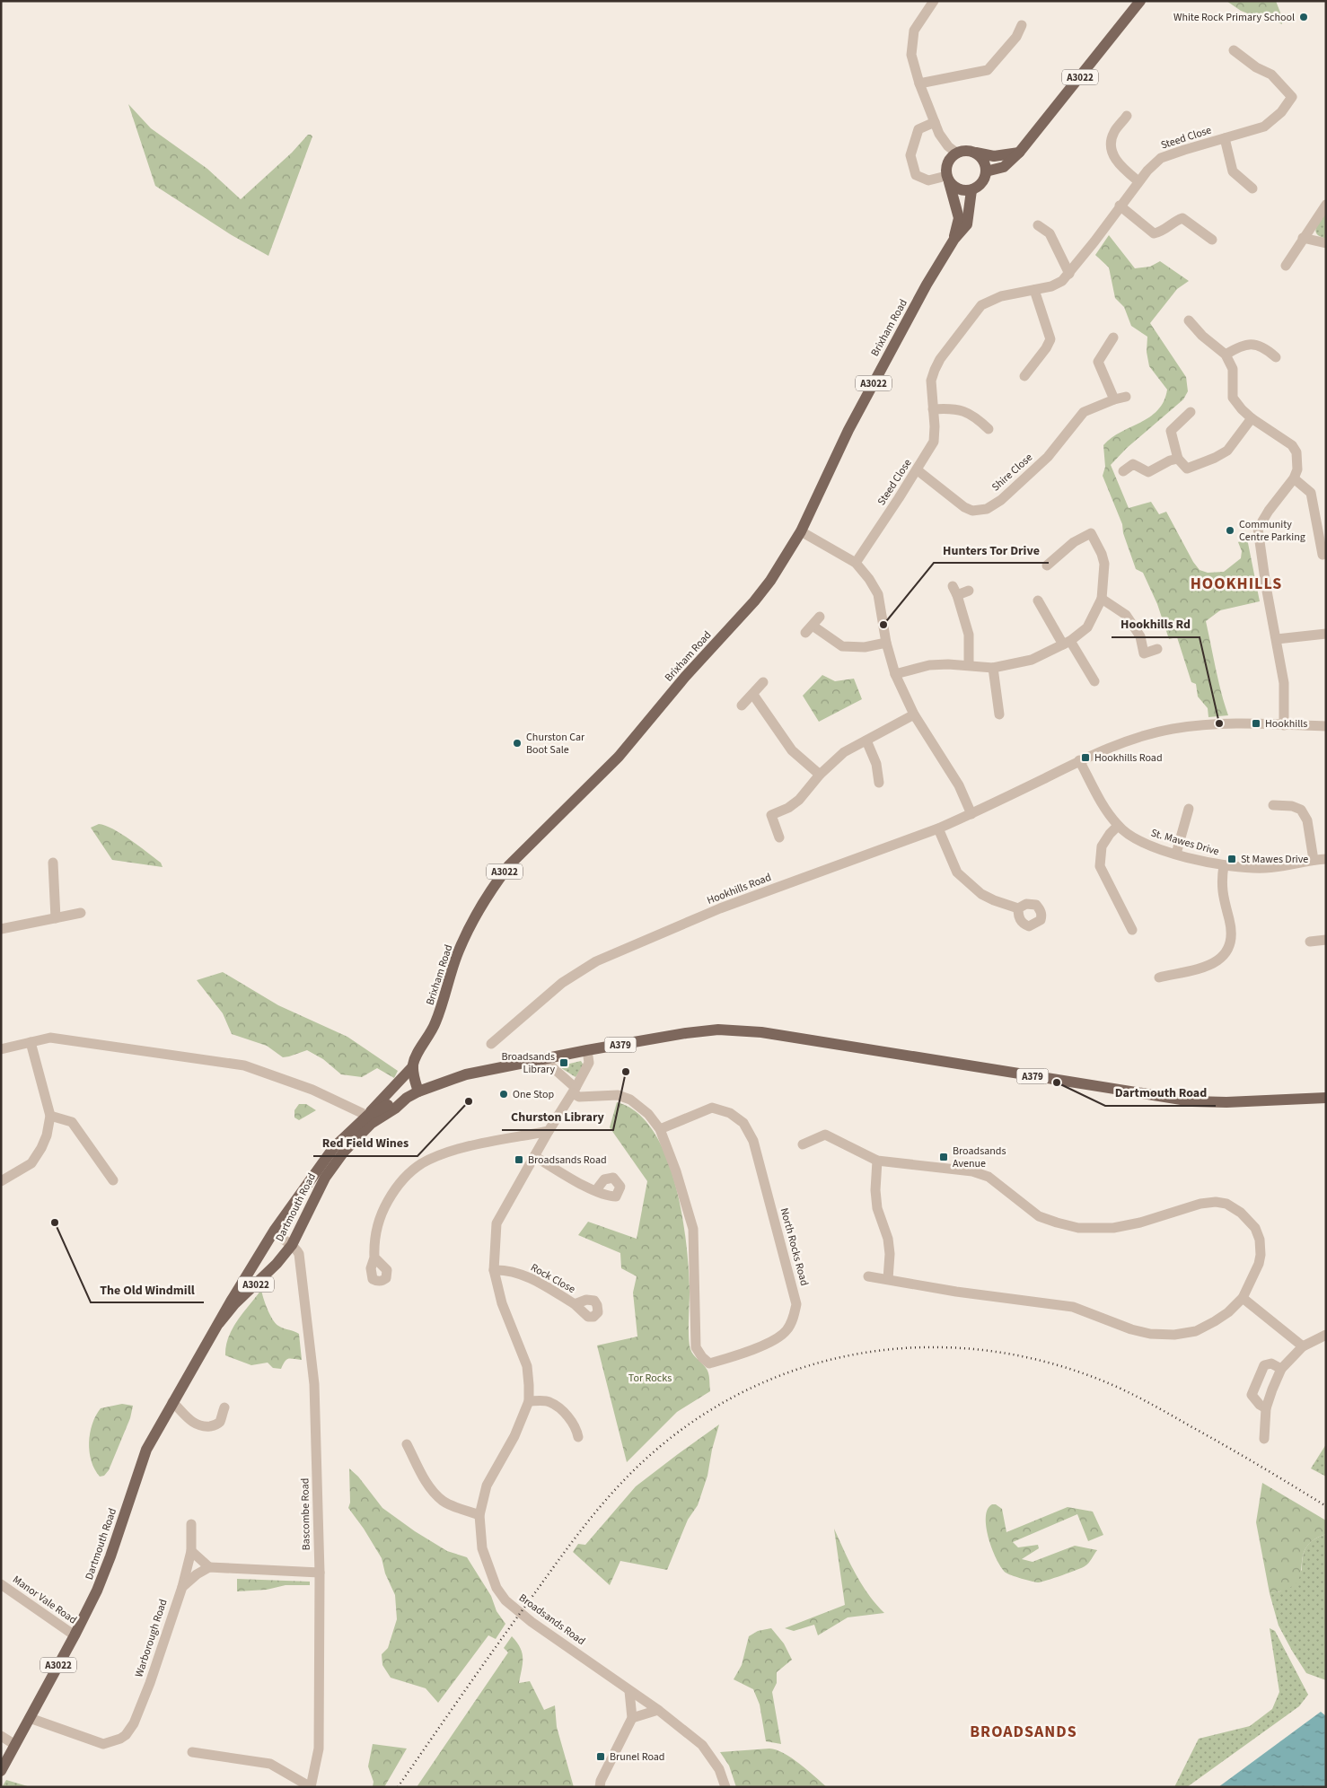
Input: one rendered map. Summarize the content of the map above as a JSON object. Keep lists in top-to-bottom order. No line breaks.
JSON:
{"streets":{"main road":["A3022","Brixham Road","A379","Dartmouth Road"],"street":["Steed Close","Shire Close","St. Mawes Drive","Hookhills Road","North Rocks Road","Rock Close","Bascombe Road","Manor Vale Road","Broadsands Road","Warborough Road"]},"crossings":[["A3022","Brixham Road"],["Steed Close","Shire Close"],["Brixham Road","Dartmouth Road"],["St. Mawes Drive","Hookhills Road"],["A379","Broadsands Road"],["Dartmouth Road","Bascombe Road"],["Dartmouth Road","Manor Vale Road"],["Dartmouth Road","Warborough Road"],["North Rocks Road","Broadsands Road"],["Rock Close","Broadsands Road"]],"districts":["HOOKHILLS","BROADSANDS"],"parks":["Tor Rocks"],"places":{"other":["White Rock Primary School","Community Centre Parking","Hunters Tor Drive","Hookhills Rd","Churston Car Boot Sale","Churston Library","Dartmouth Road","One Stop","Red Field Wines","The Old Windmill"],"transit":["Hookhills","Hookhills Road","St Mawes Drive","Broadsands Library","Broadsands Avenue","Broadsands Road","Brunel Road"]}}
